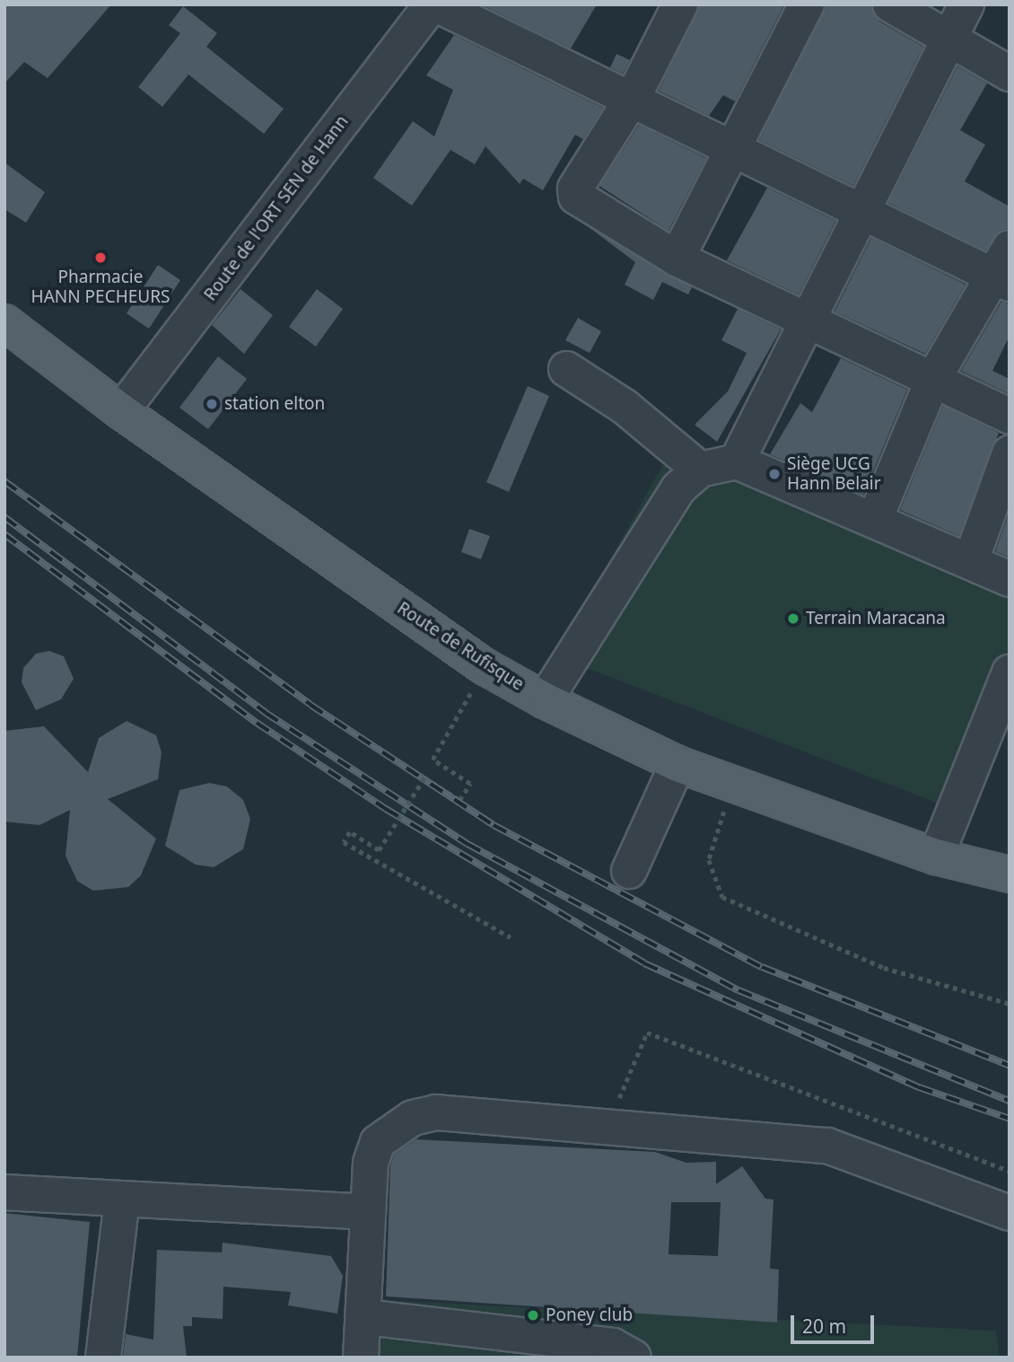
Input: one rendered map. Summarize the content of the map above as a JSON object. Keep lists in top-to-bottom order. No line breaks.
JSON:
{"streets":{"main road":["Route de Rufisque"],"street":["Route de l'ORT SEN de Hann"]},"crossings":[["Route de l'ORT SEN de Hann","Route de Rufisque"]],"places":["Pharmacie HANN PECHEURS","station elton","Siège UCG Hann Belair","Terrain Maracana","Poney club"],"scale_bar":"20 m"}
